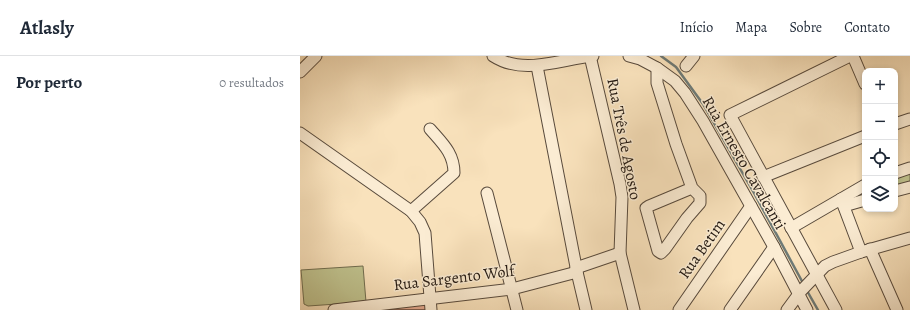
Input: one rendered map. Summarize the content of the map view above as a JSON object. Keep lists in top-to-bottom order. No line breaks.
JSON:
{"streets":{"street":["Rua Três de Agosto","Rua Ernesto Cavalcanti","Rua Betim","Rua Sargento Wolf"]},"crossings":[["Rua Três de Agosto","Rua Sargento Wolf"],["Rua Ernesto Cavalcanti","Rua Betim"]],"page":{"header":"Atlasly","nav":["Início","Mapa","Sobre","Contato"],"heading":["Por perto","0 resultados"],"map_buttons":["+","−"]}}
